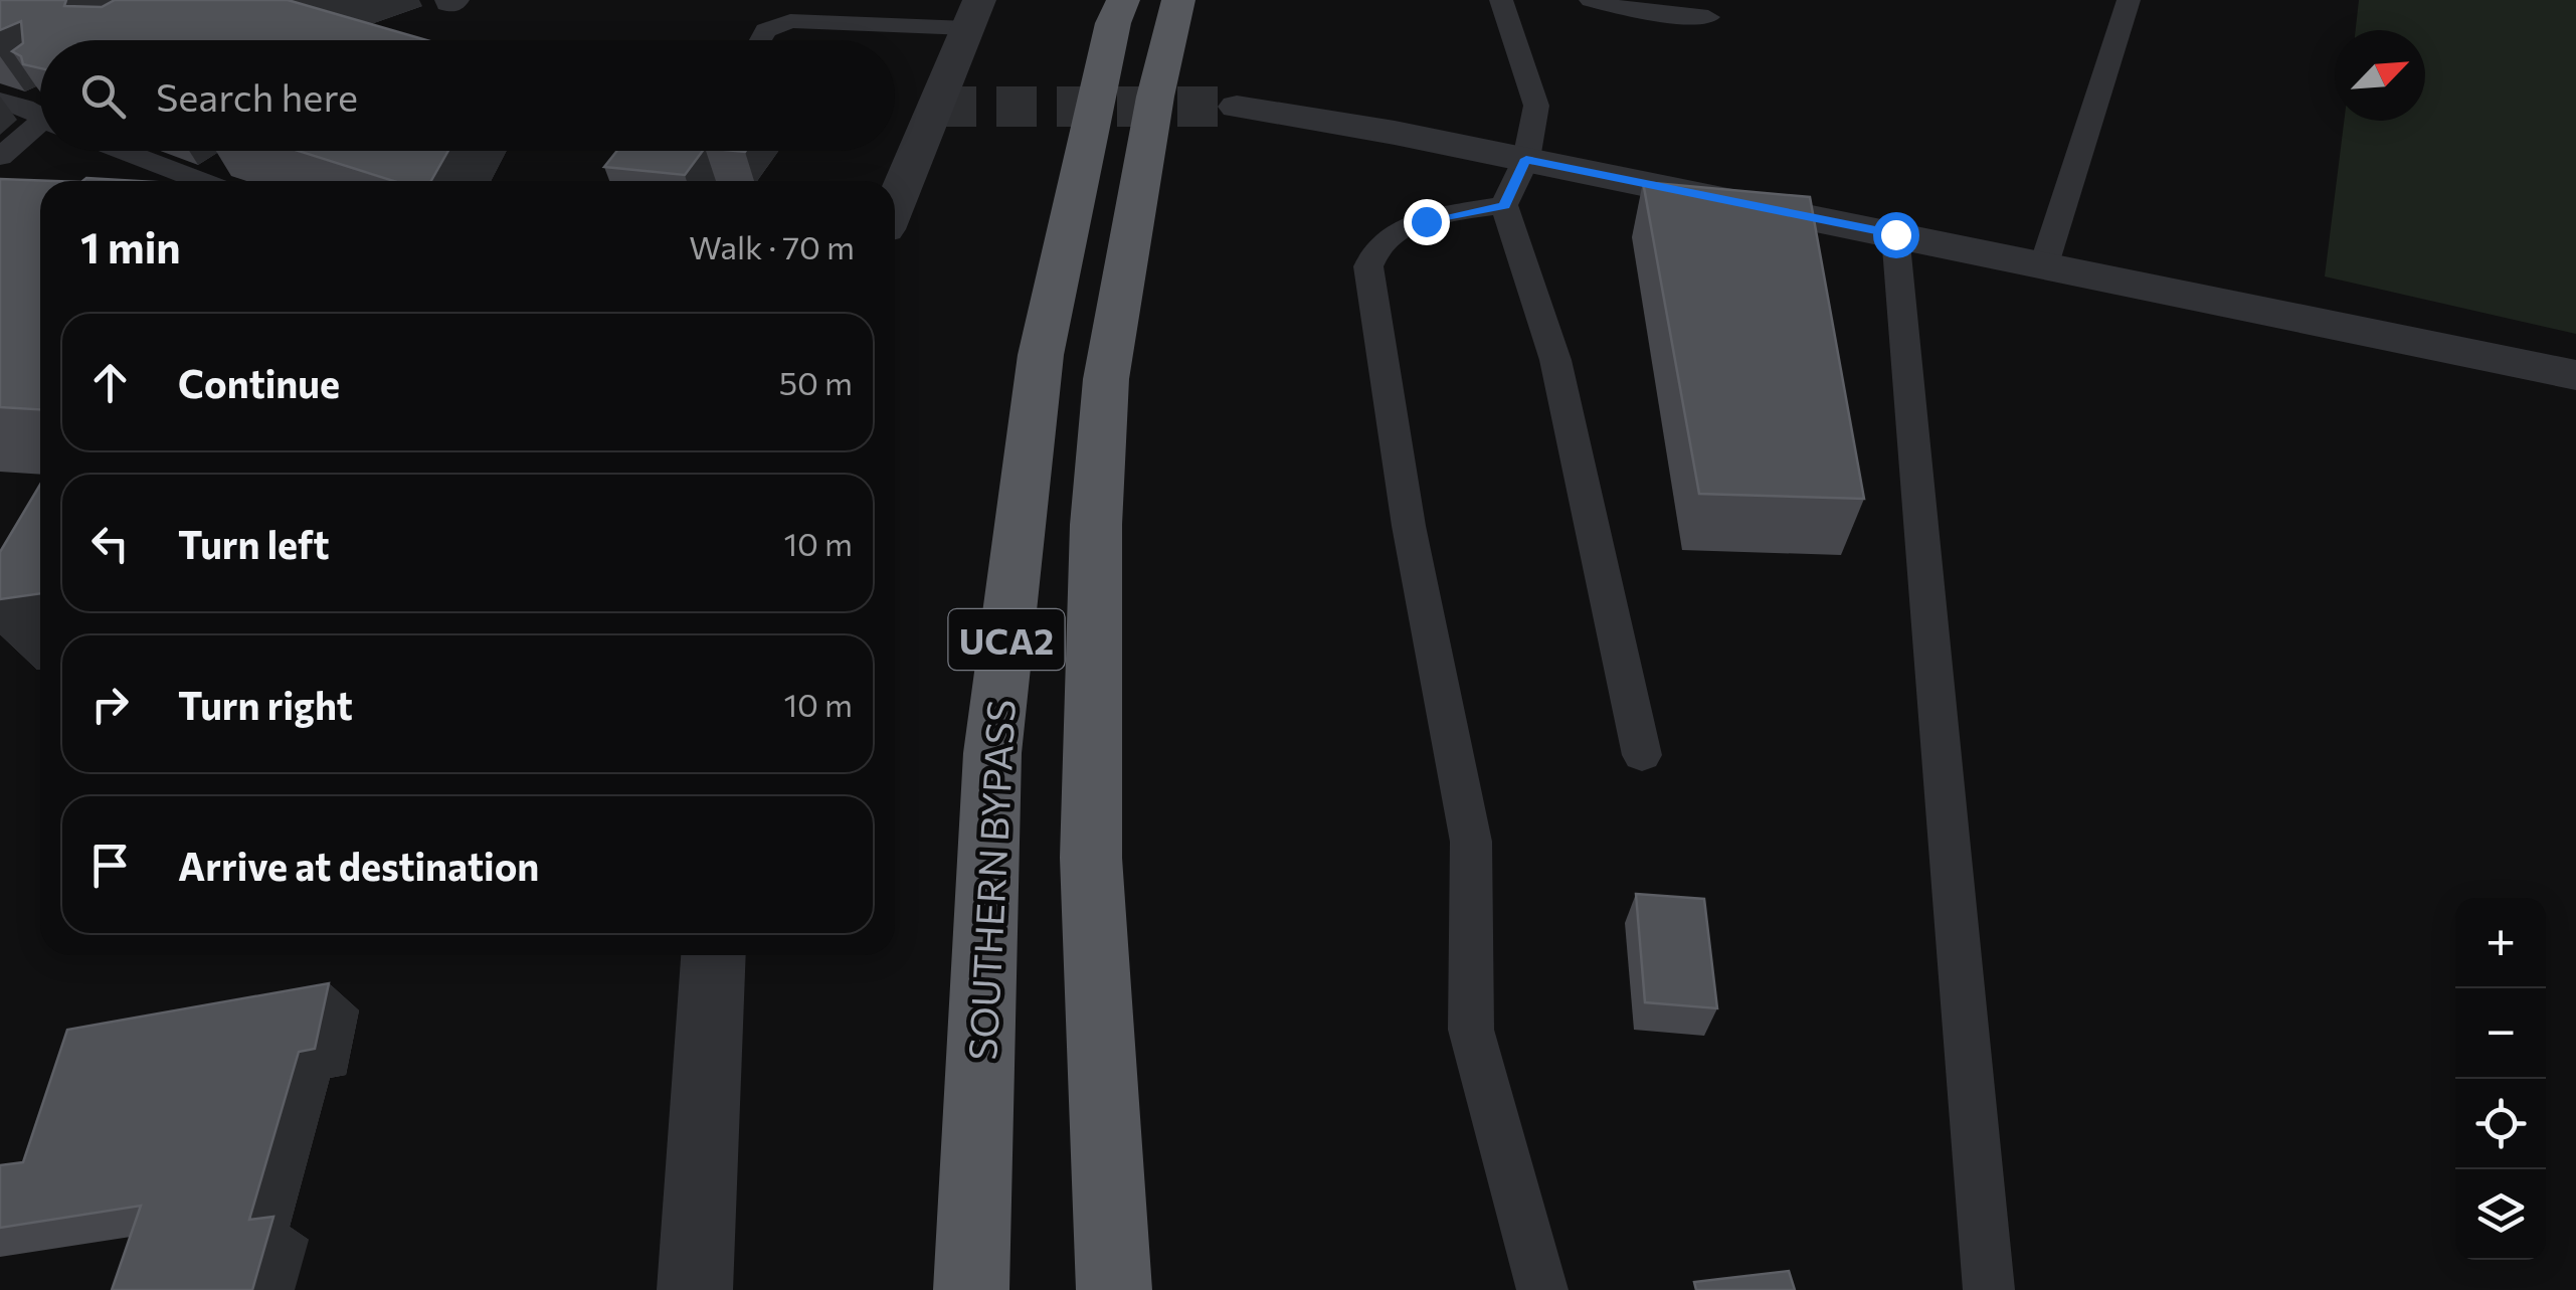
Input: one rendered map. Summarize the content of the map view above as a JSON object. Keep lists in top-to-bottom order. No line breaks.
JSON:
{"streets":{"highway":["UCA2","SOUTHERN BYPASS"]},"north":"top right","page":{"search":"Search here","heading":["1 min","Walk · 70 m"],"list":[["Continue","50 m"],["Turn left","10 m"],["Turn right","10 m"],"Arrive at destination"],"map_buttons":["+","−"]}}
